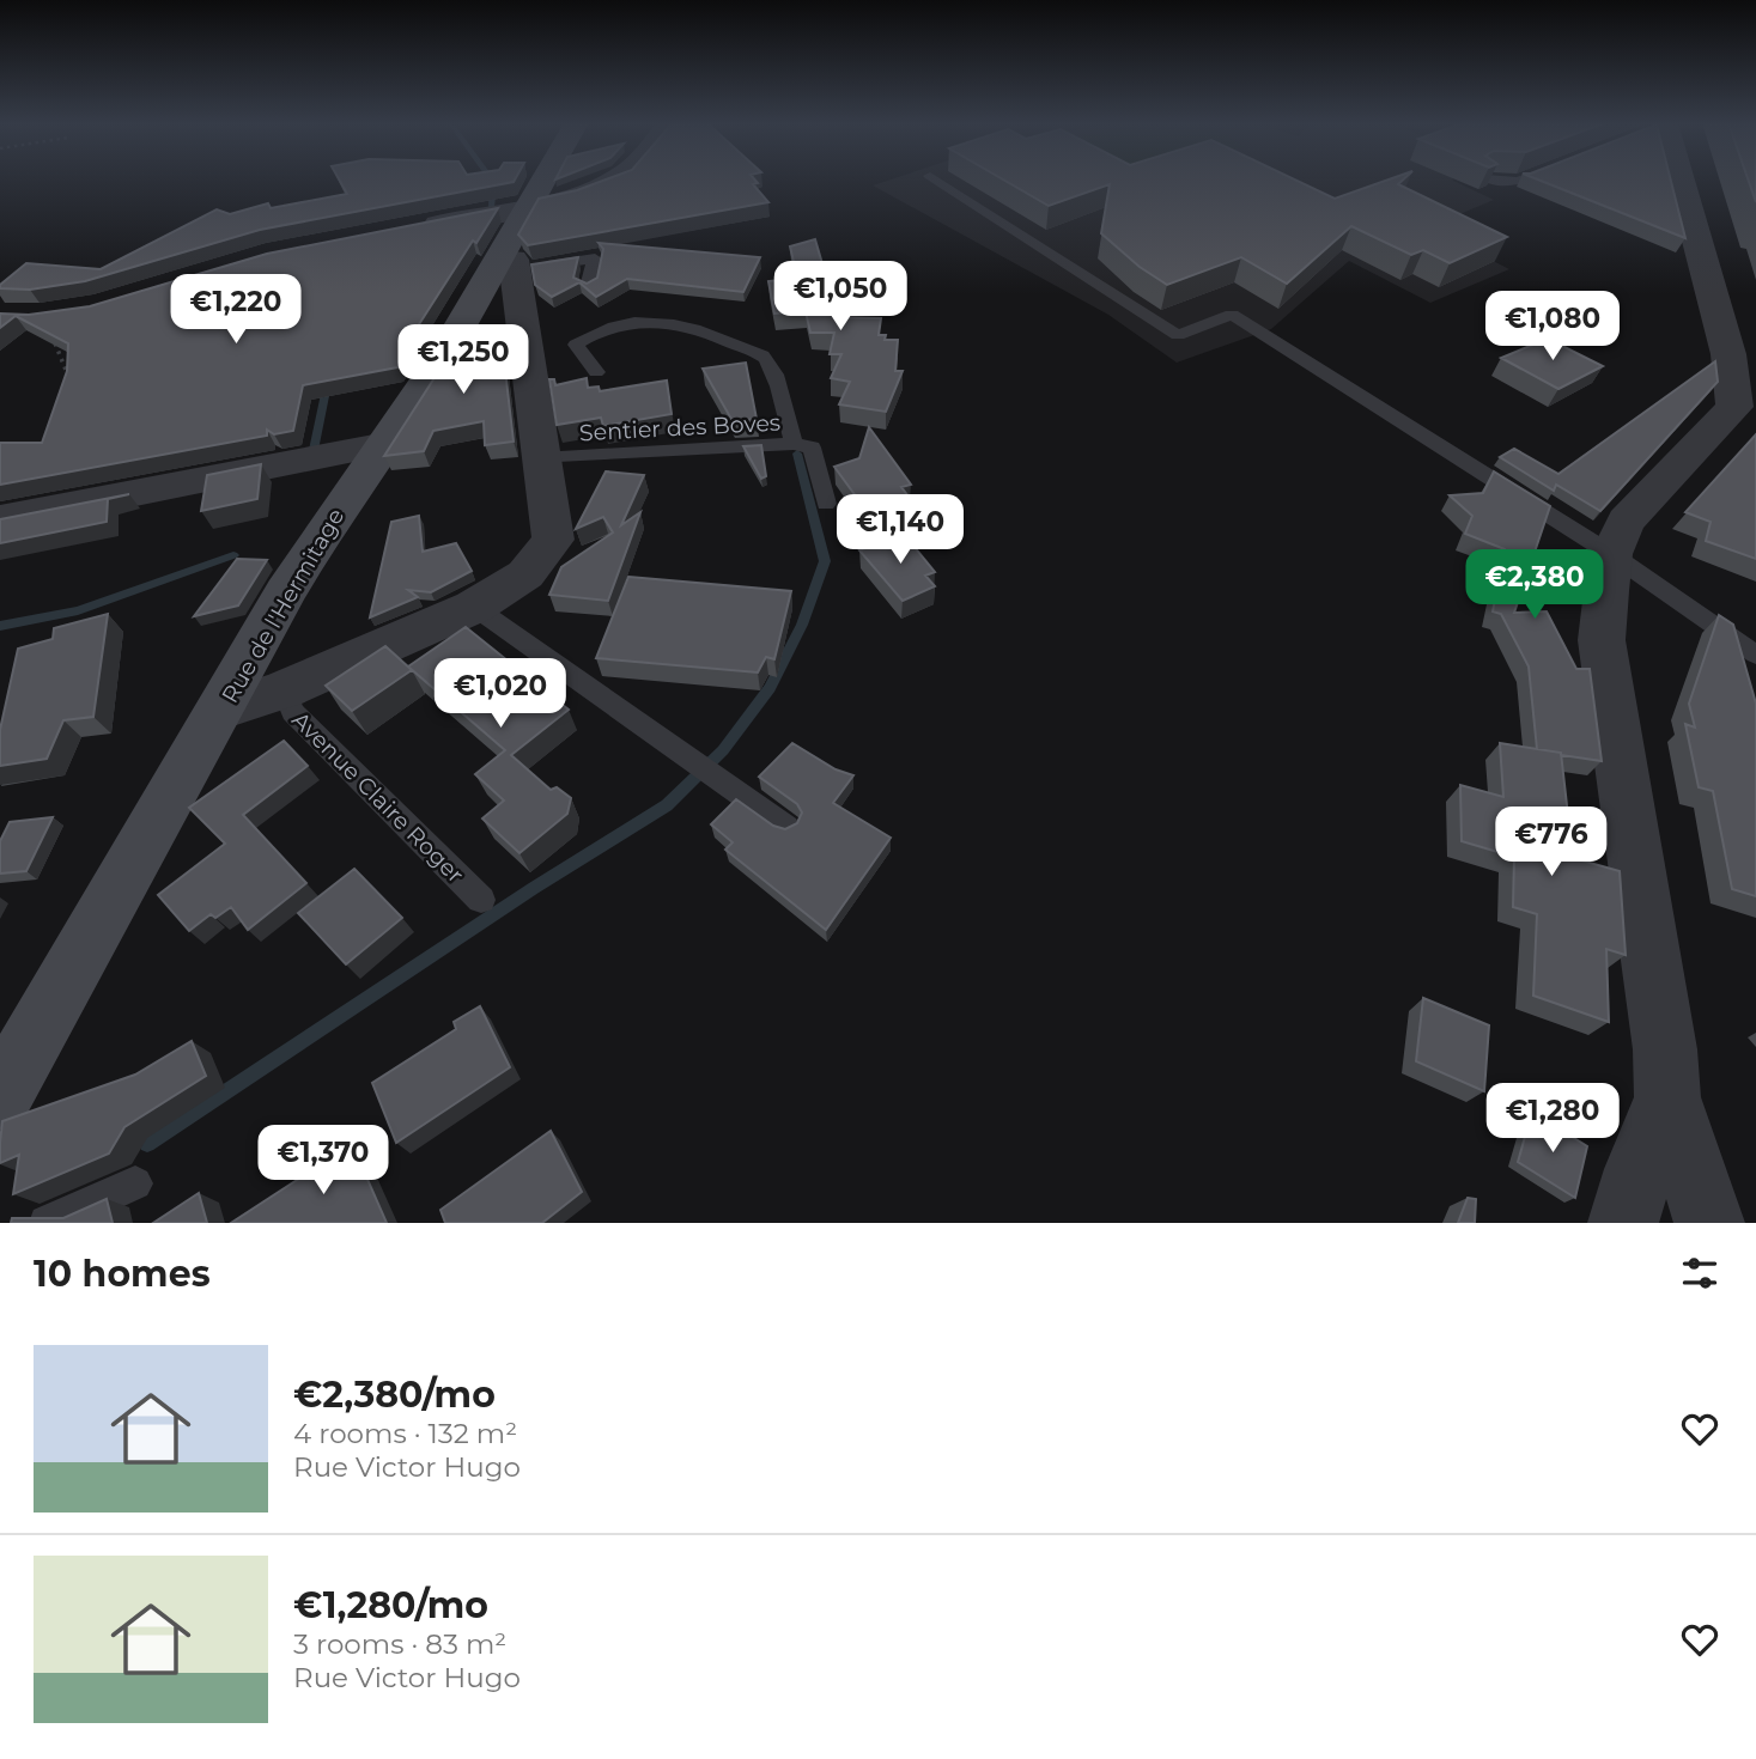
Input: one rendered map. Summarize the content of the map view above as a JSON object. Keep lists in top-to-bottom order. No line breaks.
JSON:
{"streets":{"main road":["Rue de l'Hermitage"],"lane":["Sentier des Boves","Avenue Claire Roger"]},"page":{"price":["€1,050","€1,220","€1,080","€1,250","€1,140","€2,380","€1,020","€776","€1,280","€1,370"],"heading":"10 homes","list":[{"name":"€2,380/mo","note":"4 rooms · 132 m² · Rue Victor Hugo"},{"name":"€1,280/mo","note":"3 rooms · 83 m² · Rue Victor Hugo"}]}}
